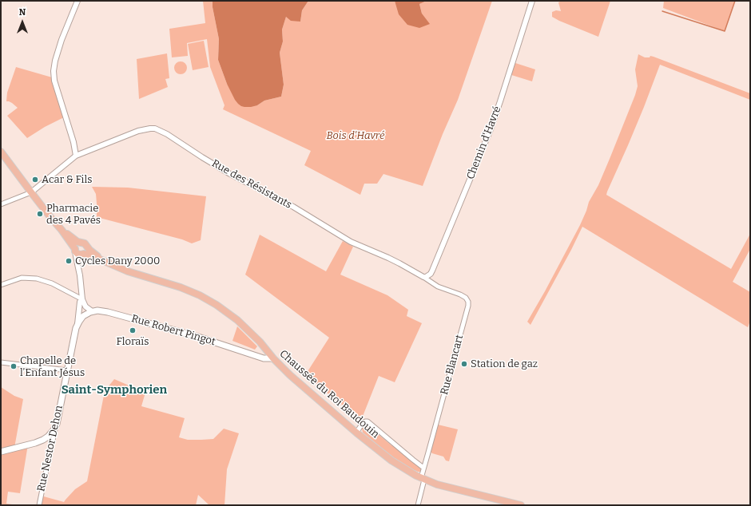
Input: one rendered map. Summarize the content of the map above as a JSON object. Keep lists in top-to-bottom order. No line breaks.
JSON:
{"streets":{"main road":["Rue Robert Pingot","Chaussée du Roi Baudouin","Rue Nestor Dehon"],"street":["Chemin d'Havré","Rue des Résistants","Rue Blancart"]},"crossings":[["Chemin d'Havré","Rue des Résistants"],["Chemin d'Havré","Rue Blancart"],["Rue des Résistants","Rue Blancart"],["Rue Robert Pingot","Chaussée du Roi Baudouin"],["Rue Blancart","Chaussée du Roi Baudouin"],["Chaussée du Roi Baudouin","Rue Nestor Dehon"]],"districts":["Saint-Symphorien"],"parks":["Bois d'Havré"],"places":["Acar & Fils","Pharmacie des 4 Pavés","Cycles Dany 2000","Floraïs","Station de gaz","Chapelle de l’Enfant Jésus"],"north":"top"}
